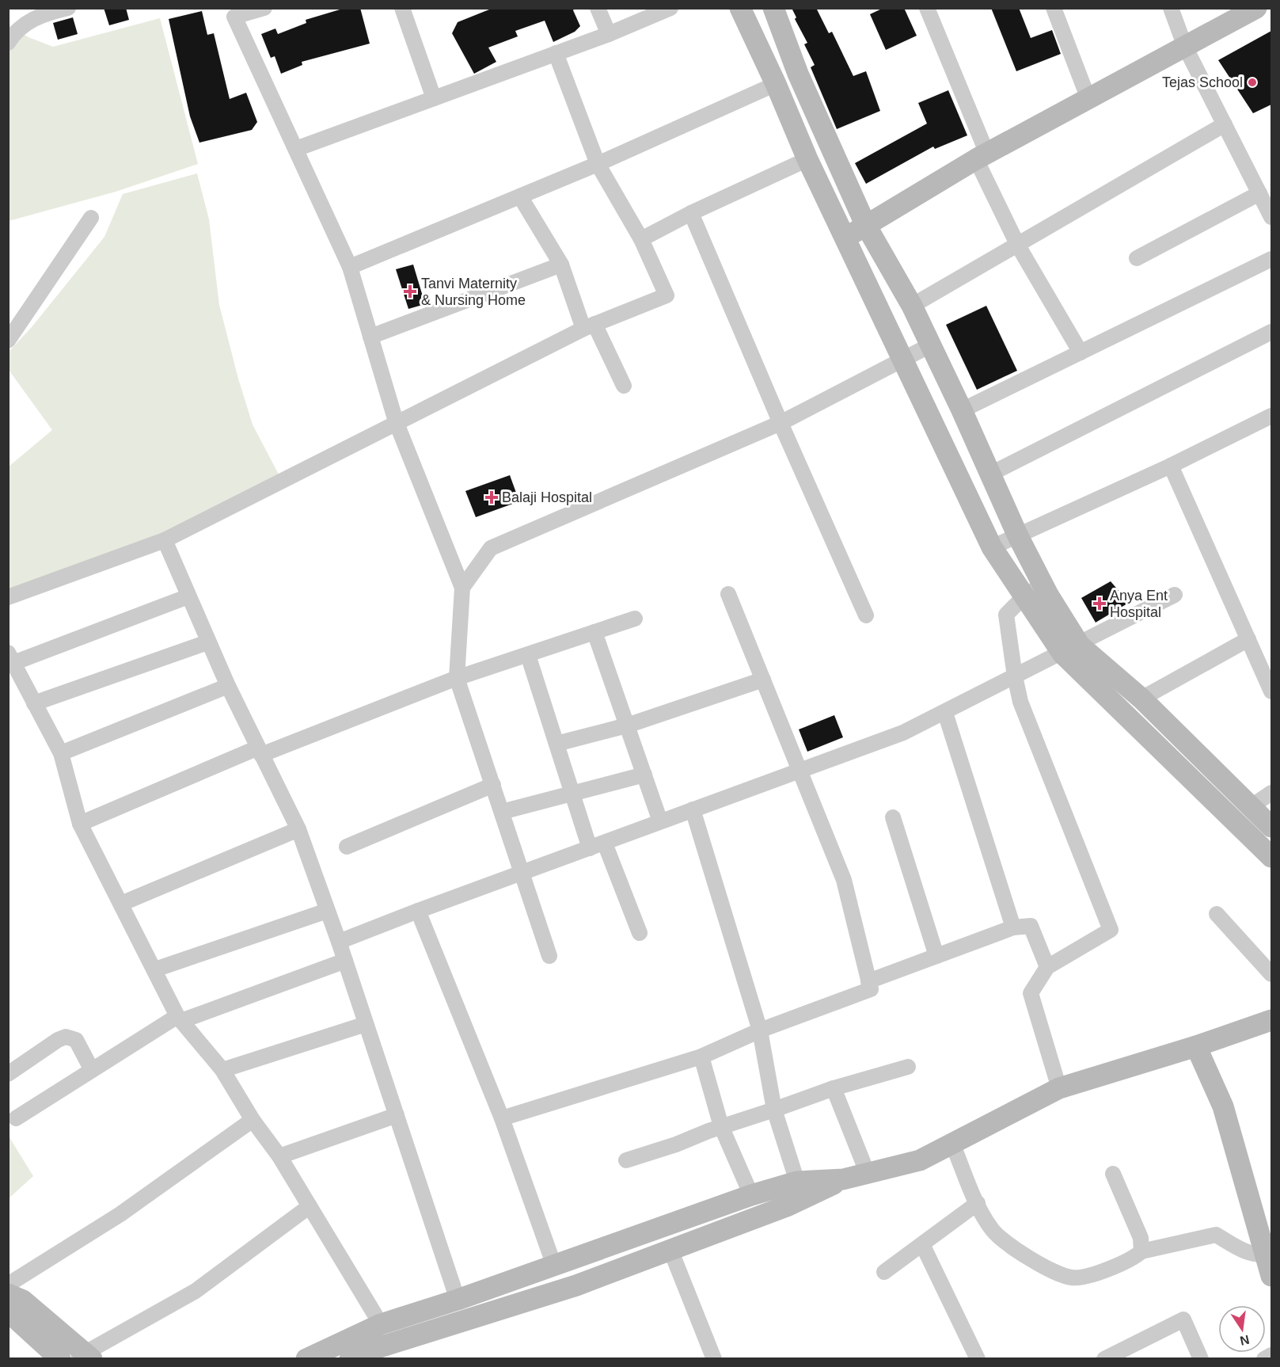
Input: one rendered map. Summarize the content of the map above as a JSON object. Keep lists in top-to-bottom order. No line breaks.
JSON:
{"places":{"other":["Tejas School"],"health":["Tanvi Maternity & Nursing Home","Balaji Hospital","Anya Ent Hospital"]},"north":"bottom"}
